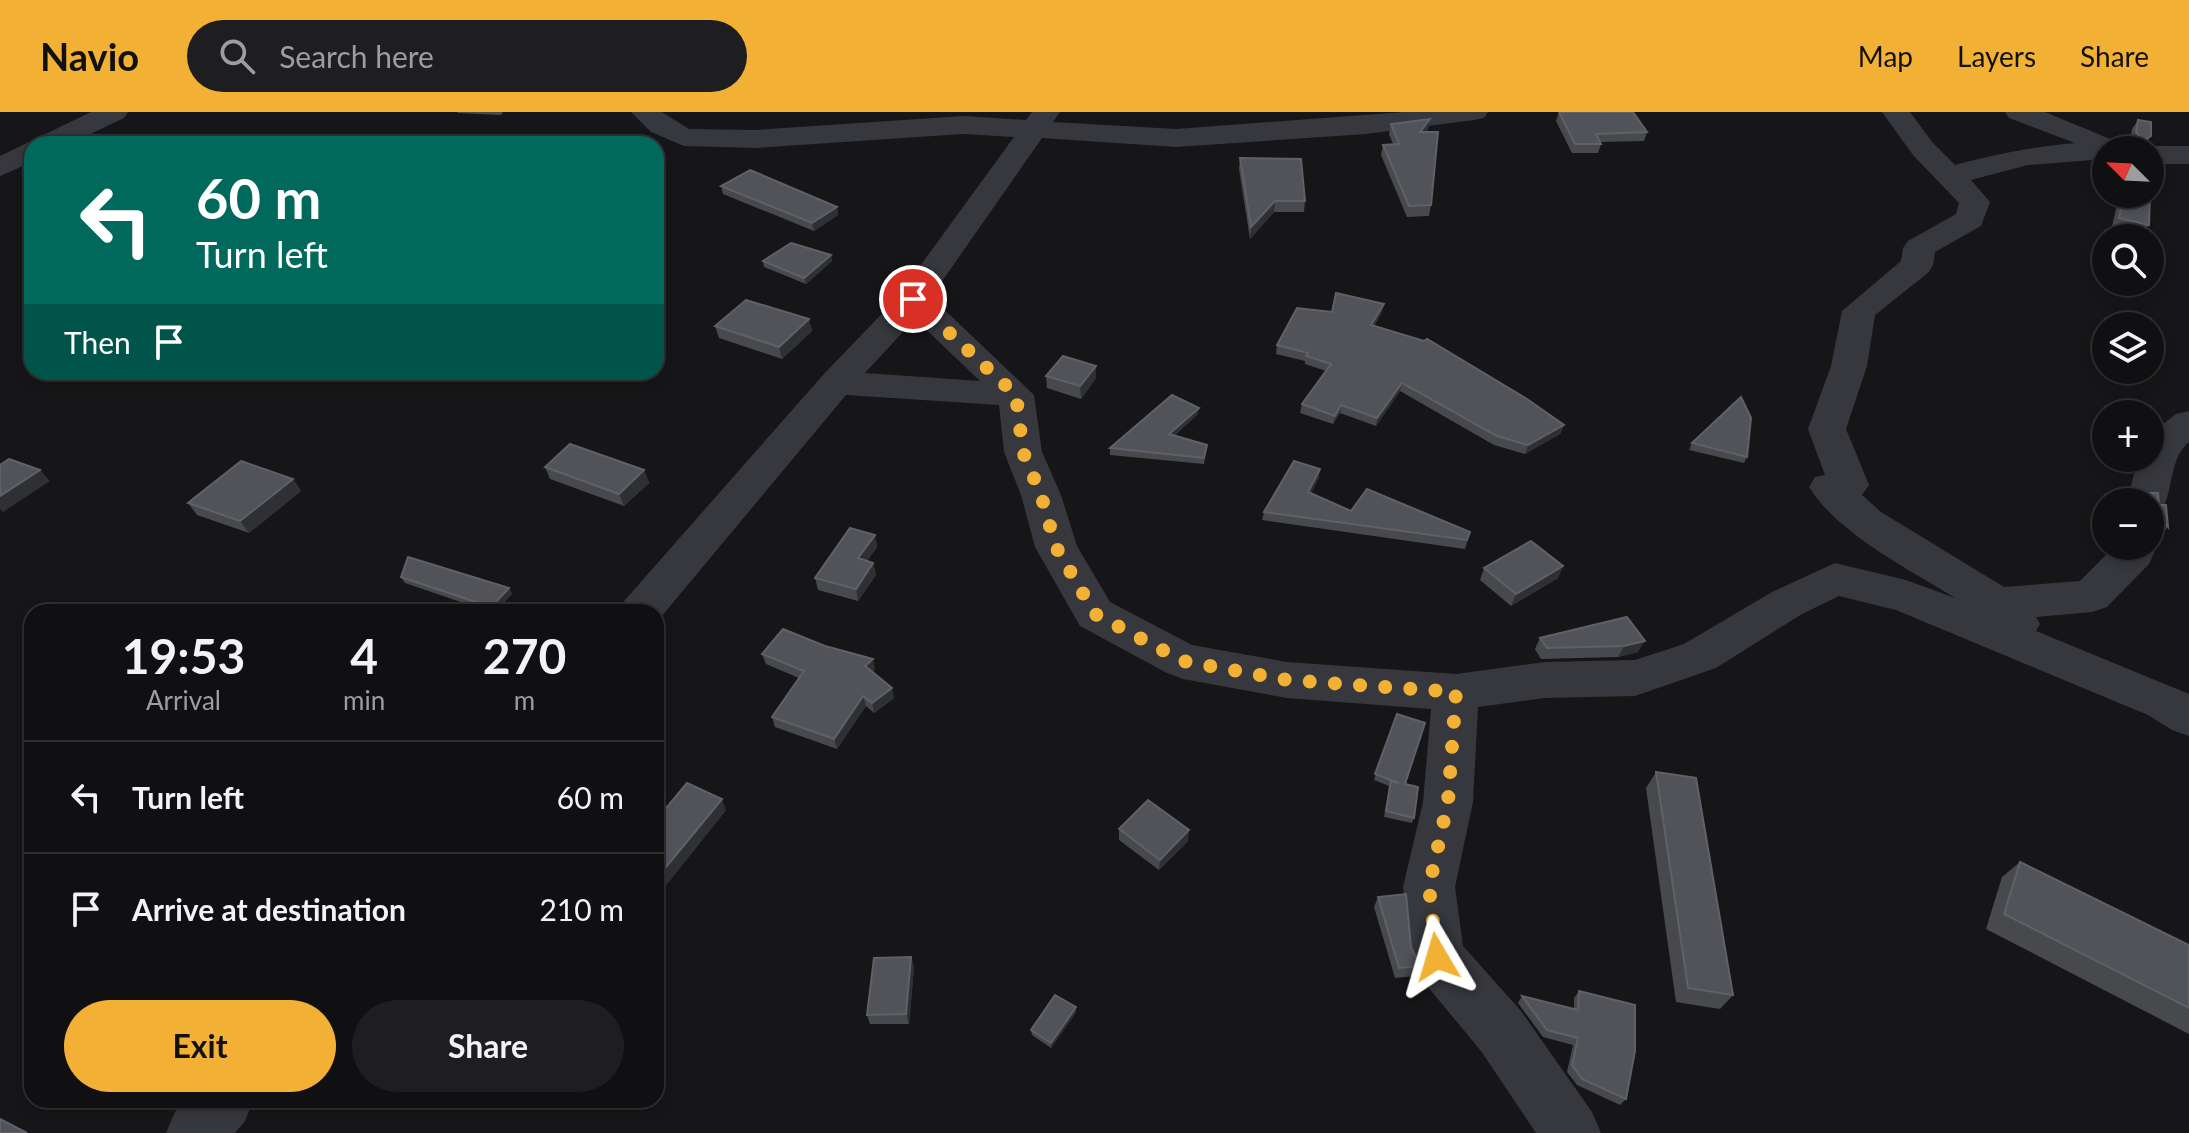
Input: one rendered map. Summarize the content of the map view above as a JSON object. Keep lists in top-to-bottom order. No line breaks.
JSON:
{"north":"top left","page":{"header":"Navio","search":"Search here","nav":["Map","Layers","Share"],"map_buttons":["+","−"],"turn":["60 m","Turn left"],"then":"Then","eta":["19:53","Arrival","4","min","270","m"],"list":[{"name":"Turn left","value":"60 m"},{"name":"Arrive at destination","value":"210 m"}],"buttons":["Exit","Share"]}}
